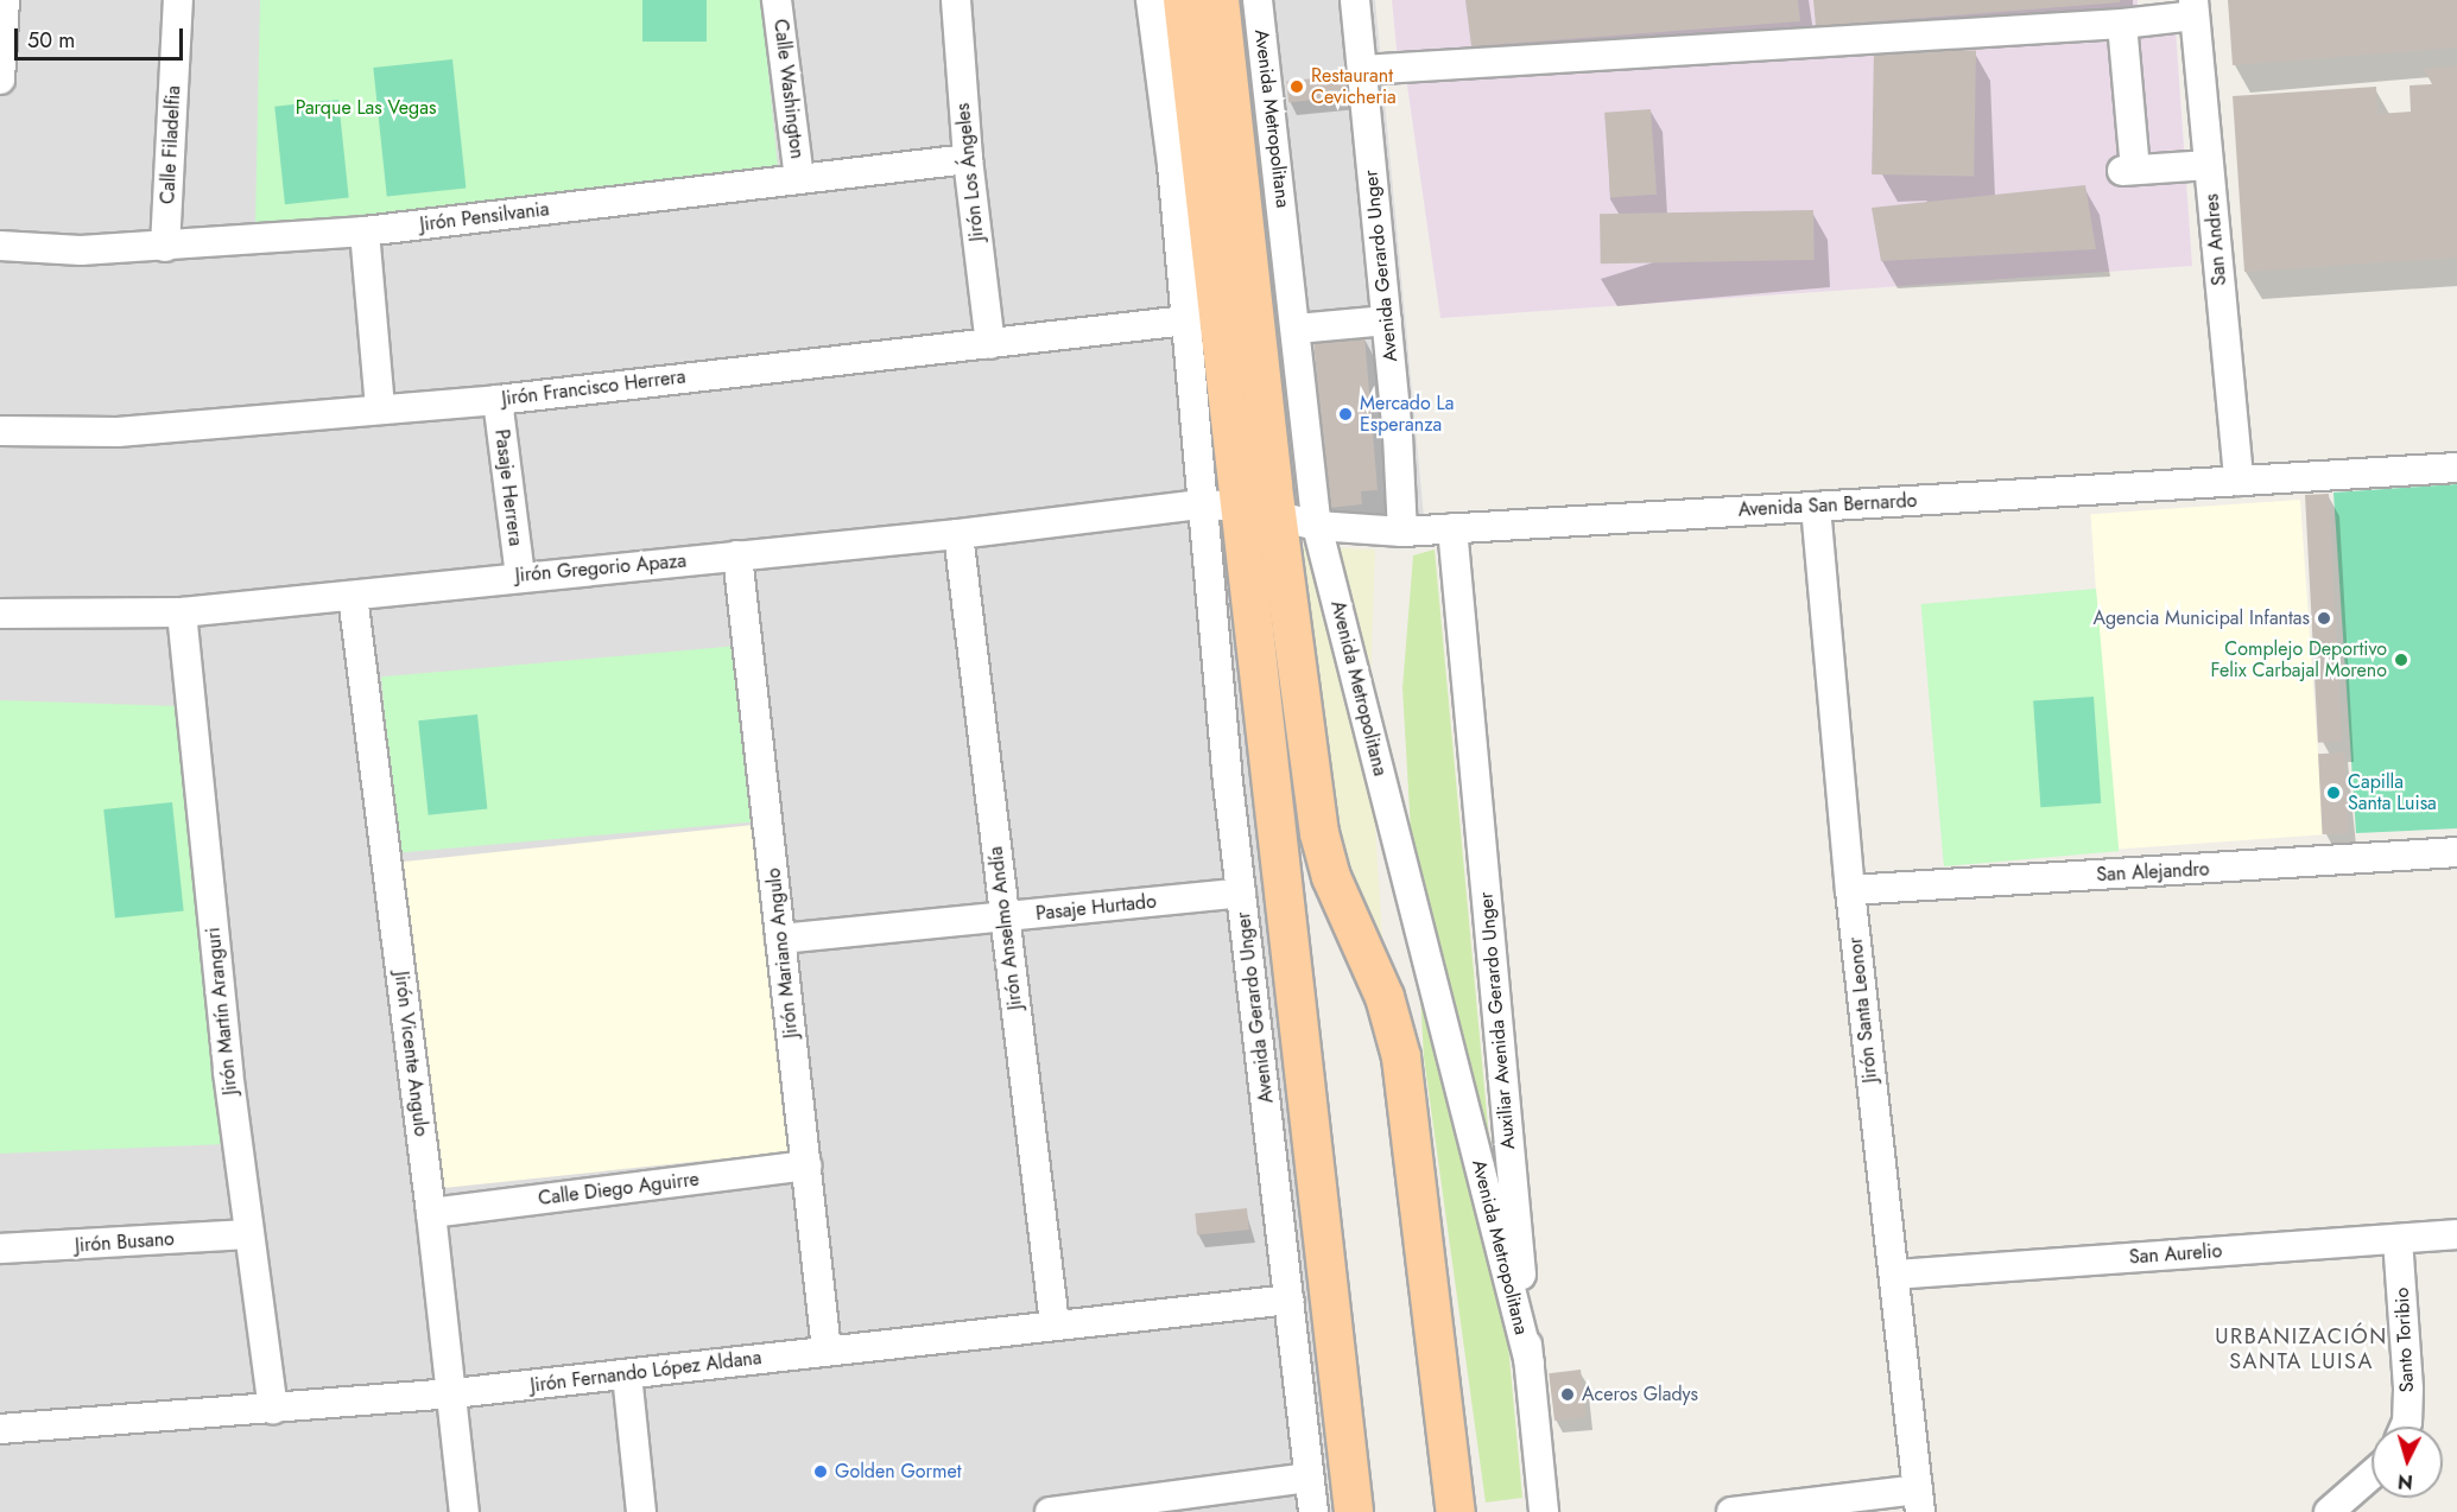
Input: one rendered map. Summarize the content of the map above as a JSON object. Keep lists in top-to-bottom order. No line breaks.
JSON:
{"streets":{"main road":["Avenida Metropolitana"],"street":["Calle Washington","Calle Filadelfia","Jirón Los Ángeles","Jirón Pensilvania","San Andres","Avenida Gerardo Unger","Jirón Francisco Herrera","Pasaje Herrera","Avenida San Bernardo","Jirón Gregorio Apaza","San Alejandro","Pasaje Hurtado","Jirón Anselmo Andía","Jirón Mariano Angulo","Jirón Santa Leonor","Jirón Martín Aranguri","Auxiliar Avenida Gerardo Unger","Jirón Vicente Angulo","Calle Diego Aguirre","Jirón Busano","San Aurelio","Santo Toribio","Jirón Fernando López Aldana"]},"crossings":[["Calle Washington","Jirón Pensilvania"],["Avenida Metropolitana","Avenida San Bernardo"],["Avenida Metropolitana","Auxiliar Avenida Gerardo Unger"],["Calle Filadelfia","Jirón Pensilvania"],["Jirón Los Ángeles","Jirón Pensilvania"],["Jirón Los Ángeles","Jirón Francisco Herrera"],["San Andres","Avenida San Bernardo"],["Avenida Gerardo Unger","Avenida San Bernardo"],["Avenida Gerardo Unger","Jirón Gregorio Apaza"],["Avenida Gerardo Unger","Pasaje Hurtado"],["Avenida Gerardo Unger","Jirón Fernando López Aldana"],["Jirón Francisco Herrera","Pasaje Herrera"],["Pasaje Herrera","Jirón Gregorio Apaza"],["Avenida San Bernardo","Jirón Gregorio Apaza"],["Avenida San Bernardo","Jirón Santa Leonor"],["Avenida San Bernardo","Auxiliar Avenida Gerardo Unger"],["Jirón Gregorio Apaza","Jirón Anselmo Andía"],["Jirón Gregorio Apaza","Jirón Mariano Angulo"],["Jirón Gregorio Apaza","Jirón Martín Aranguri"],["Jirón Gregorio Apaza","Jirón Vicente Angulo"],["San Alejandro","Jirón Santa Leonor"],["Pasaje Hurtado","Jirón Anselmo Andía"],["Pasaje Hurtado","Jirón Mariano Angulo"],["Jirón Anselmo Andía","Jirón Fernando López Aldana"],["Jirón Mariano Angulo","Calle Diego Aguirre"],["Jirón Mariano Angulo","Jirón Fernando López Aldana"],["Jirón Santa Leonor","San Aurelio"],["Jirón Martín Aranguri","Jirón Busano"],["Jirón Martín Aranguri","Jirón Fernando López Aldana"],["Jirón Vicente Angulo","Calle Diego Aguirre"],["Jirón Vicente Angulo","Jirón Fernando López Aldana"],["San Aurelio","Santo Toribio"]],"districts":["URBANIZACIÓN SANTA LUISA"],"parks":["Parque Las Vegas"],"places":["Restaurant Cevicheria","Mercado La Esperanza","Agencia Municipal Infantas","Complejo Deportivo Felix Carbajal Moreno","Capilla Santa Luisa","Aceros Gladys","Golden Gormet"],"scale_bar":"50 m","north":"bottom"}
